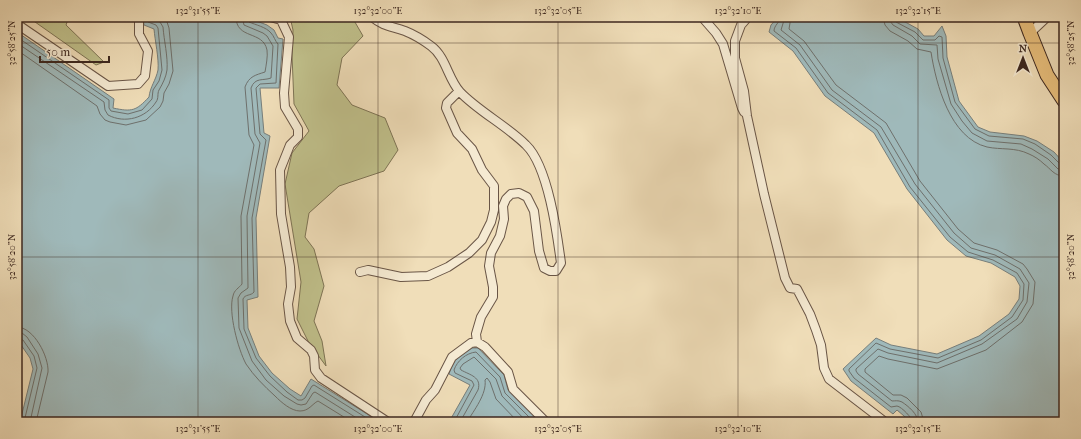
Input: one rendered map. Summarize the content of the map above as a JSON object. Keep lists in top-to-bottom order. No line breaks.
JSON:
{"scale_bar":"50 m","north":"top","coordinates":["132°31'55\"E","132°32'00\"E","132°32'05\"E","132°32'10\"E","132°32'15\"E","32°58'25\"N","32°58'20\"N"]}
